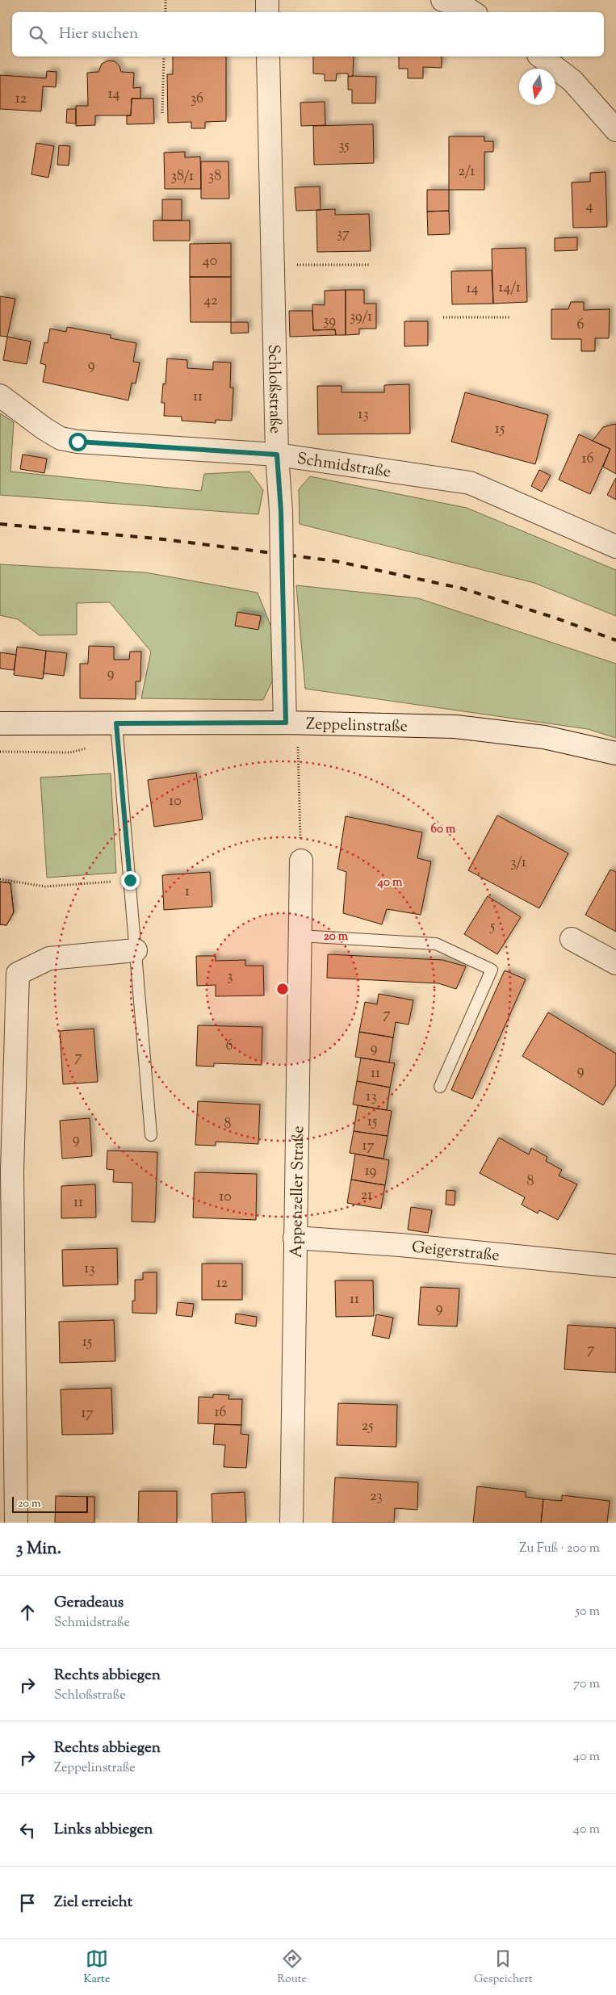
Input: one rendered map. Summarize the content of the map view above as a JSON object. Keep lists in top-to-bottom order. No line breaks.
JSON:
{"streets":{"street":["Schloßstraße","Schmidstraße","Zeppelinstraße","Appenzeller Straße","Geigerstraße"]},"crossings":[["Schloßstraße","Schmidstraße"],["Schloßstraße","Zeppelinstraße"],["Appenzeller Straße","Geigerstraße"]],"house_numbers":["14","12","36","35","2/1","38/1","38","4","37","40","14/1","14","42","39/1","39","6","9","11","13","15","16","9","10","3/1","1","5","3","7","6","9","7","9","11","13","15","8","9","17","19","8","21","10","11","13","12","11","9","15","7","16","17","25","23"],"scale_bar":"20 m","north":"bottom","page":{"search":"Hier suchen","scale":"20 m","heading":["3 Min.","Zu Fuß · 200 m"],"list":[["Geradeaus","Schmidstraße","50 m"],["Rechts abbiegen","Schloßstraße","70 m"],["Rechts abbiegen","Zeppelinstraße","40 m"],["Links abbiegen","40 m"],"Ziel erreicht"],"nav":["Karte","Route","Gespeichert"]},"rings":["60 m","40 m","20 m"]}
